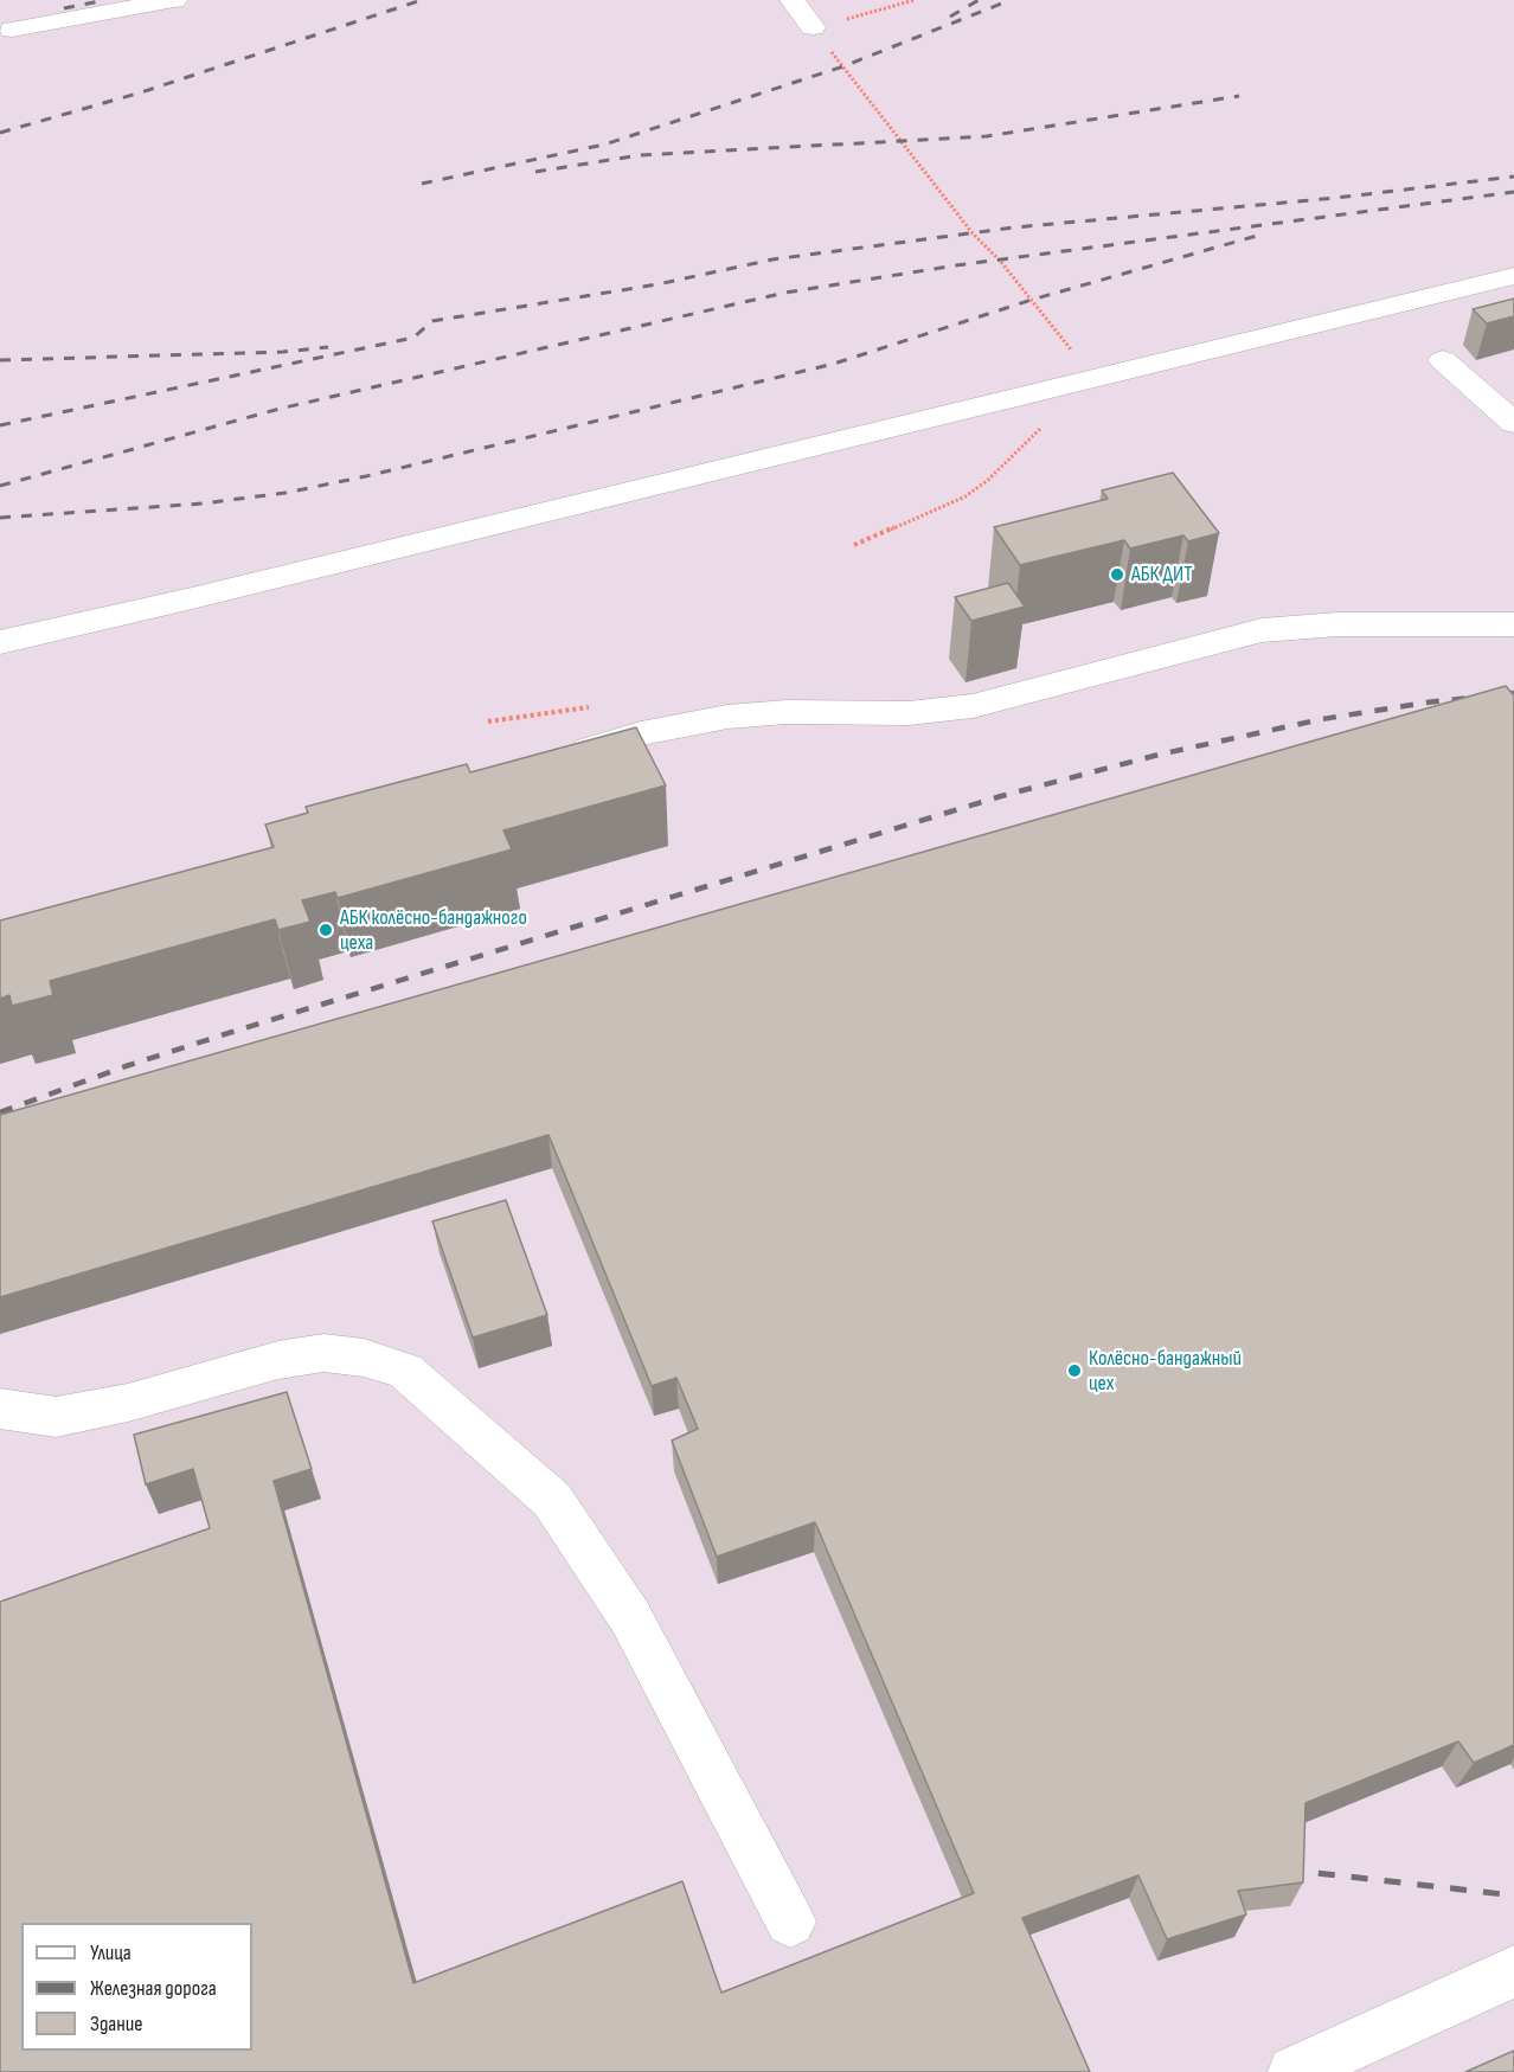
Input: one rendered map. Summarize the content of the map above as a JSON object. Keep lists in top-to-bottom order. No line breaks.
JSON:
{"places":["АБК ДИТ","АБК колёсно-бандажного цеха","Колёсно-бандажный цех"],"legend":["Улица","Железная дорога","Здание"]}
